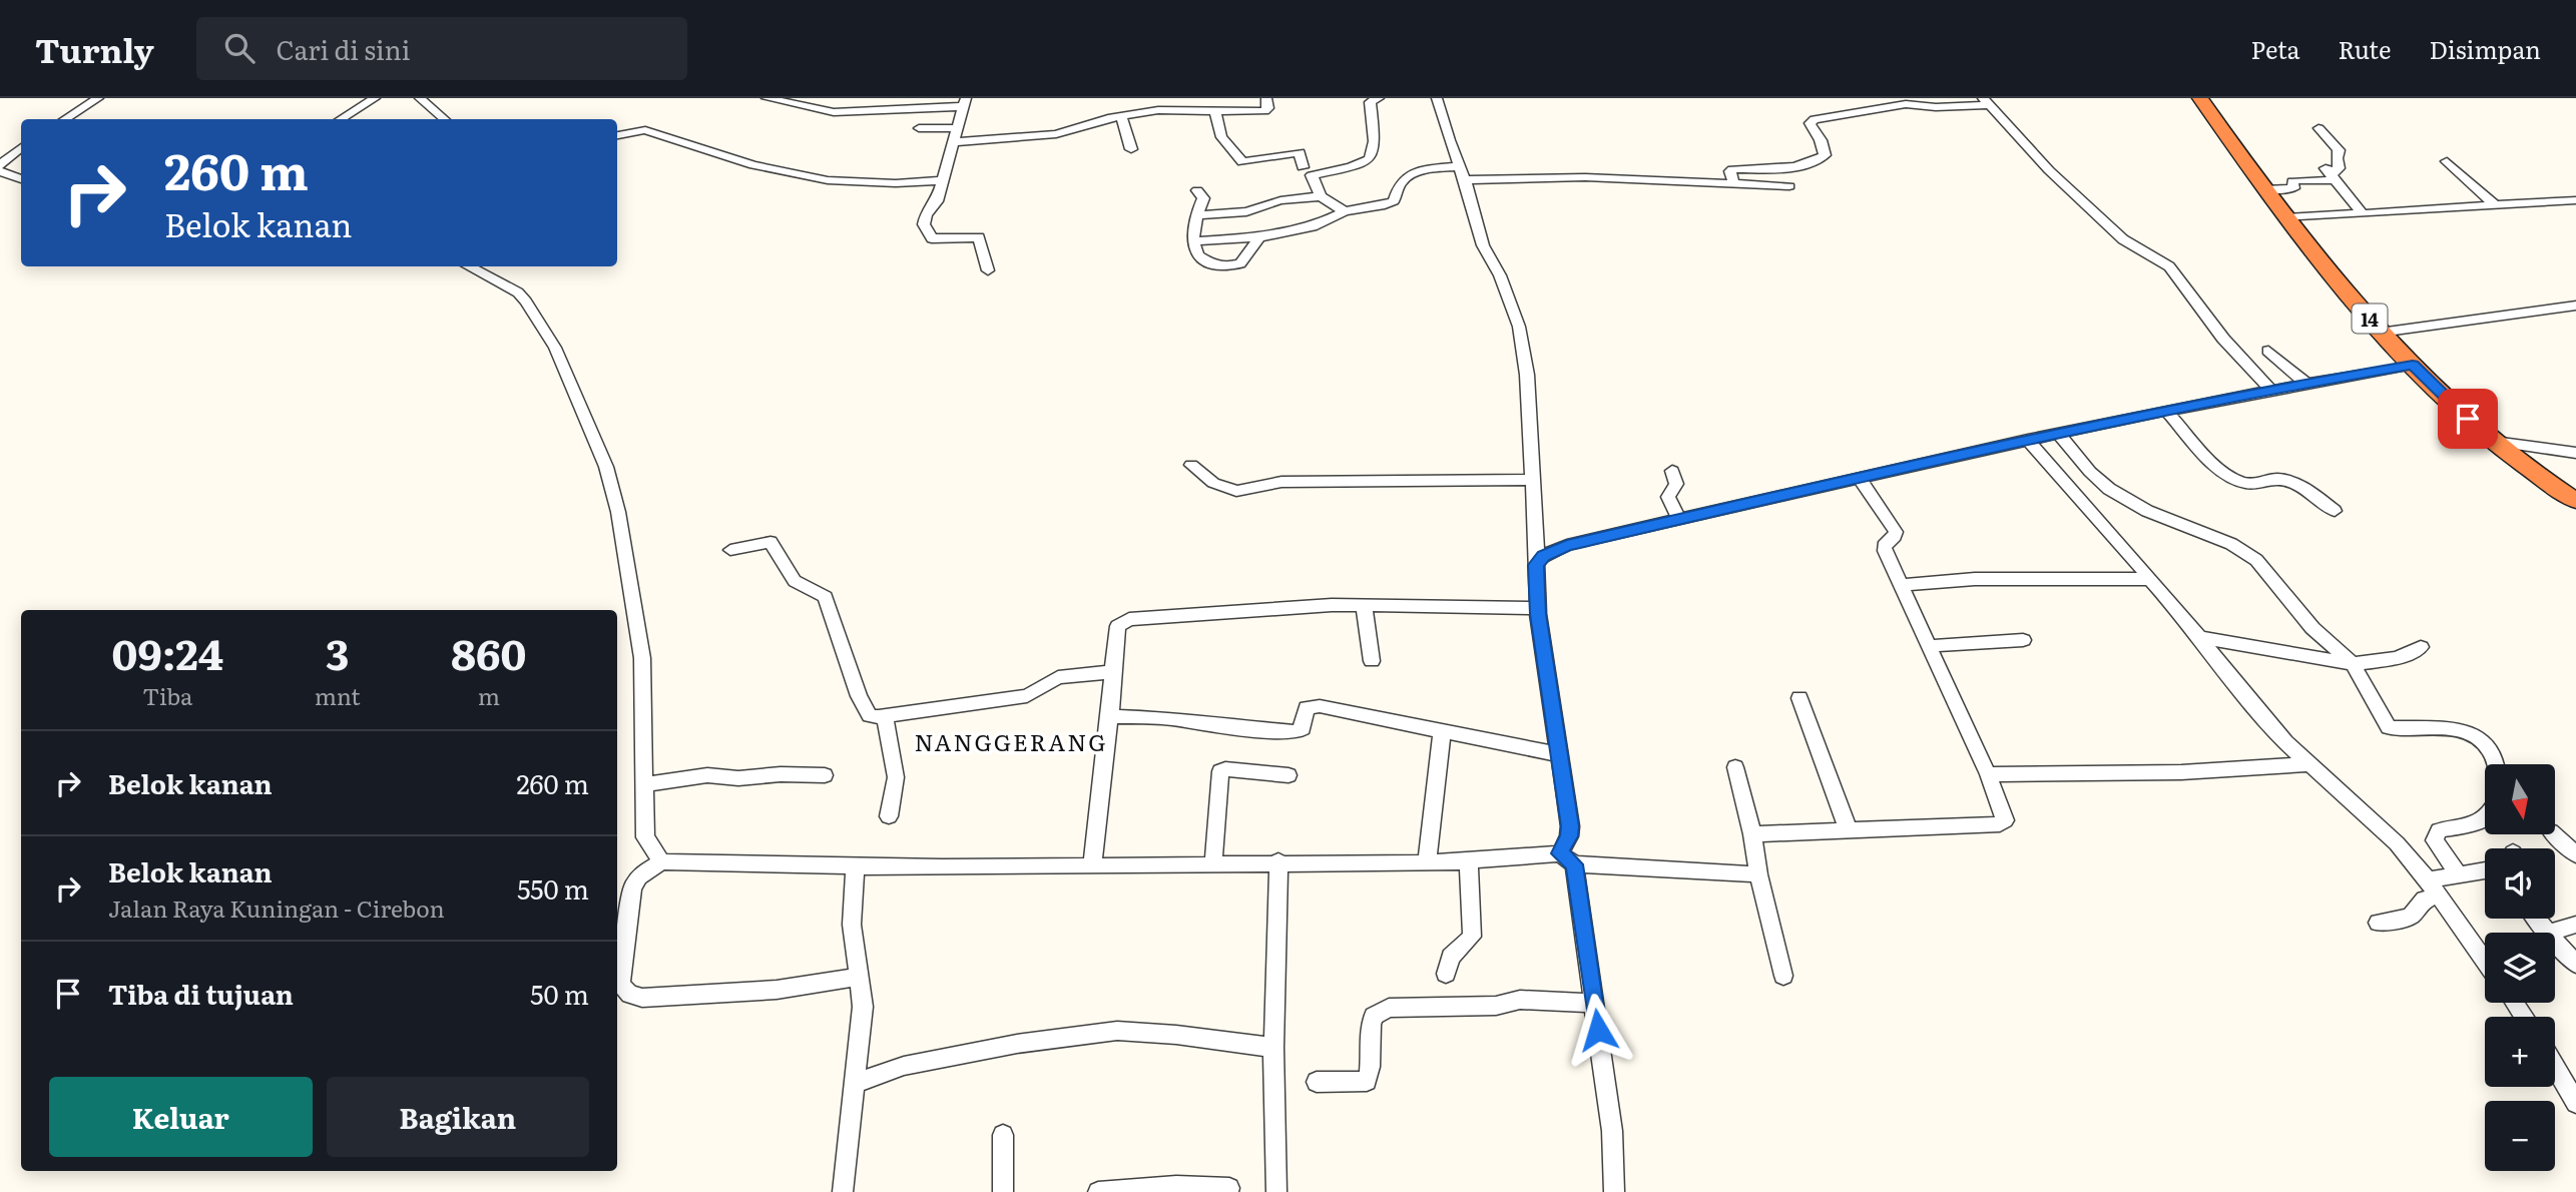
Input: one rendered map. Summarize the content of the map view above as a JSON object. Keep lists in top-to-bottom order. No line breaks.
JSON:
{"streets":{"highway":["14"]},"districts":["NANGGERANG"],"north":"bottom","page":{"header":"Turnly","search":"Cari di sini","nav":["Peta","Rute","Disimpan"],"turn":["260 m","Belok kanan"],"eta":["09:24","Tiba","3","mnt","860","m"],"list":[{"name":"Belok kanan","value":"260 m"},{"name":"Belok kanan","note":"Jalan Raya Kuningan - Cirebon","value":"550 m"},{"name":"Tiba di tujuan","value":"50 m"}],"map_buttons":["+","−"],"buttons":["Keluar","Bagikan"]}}
